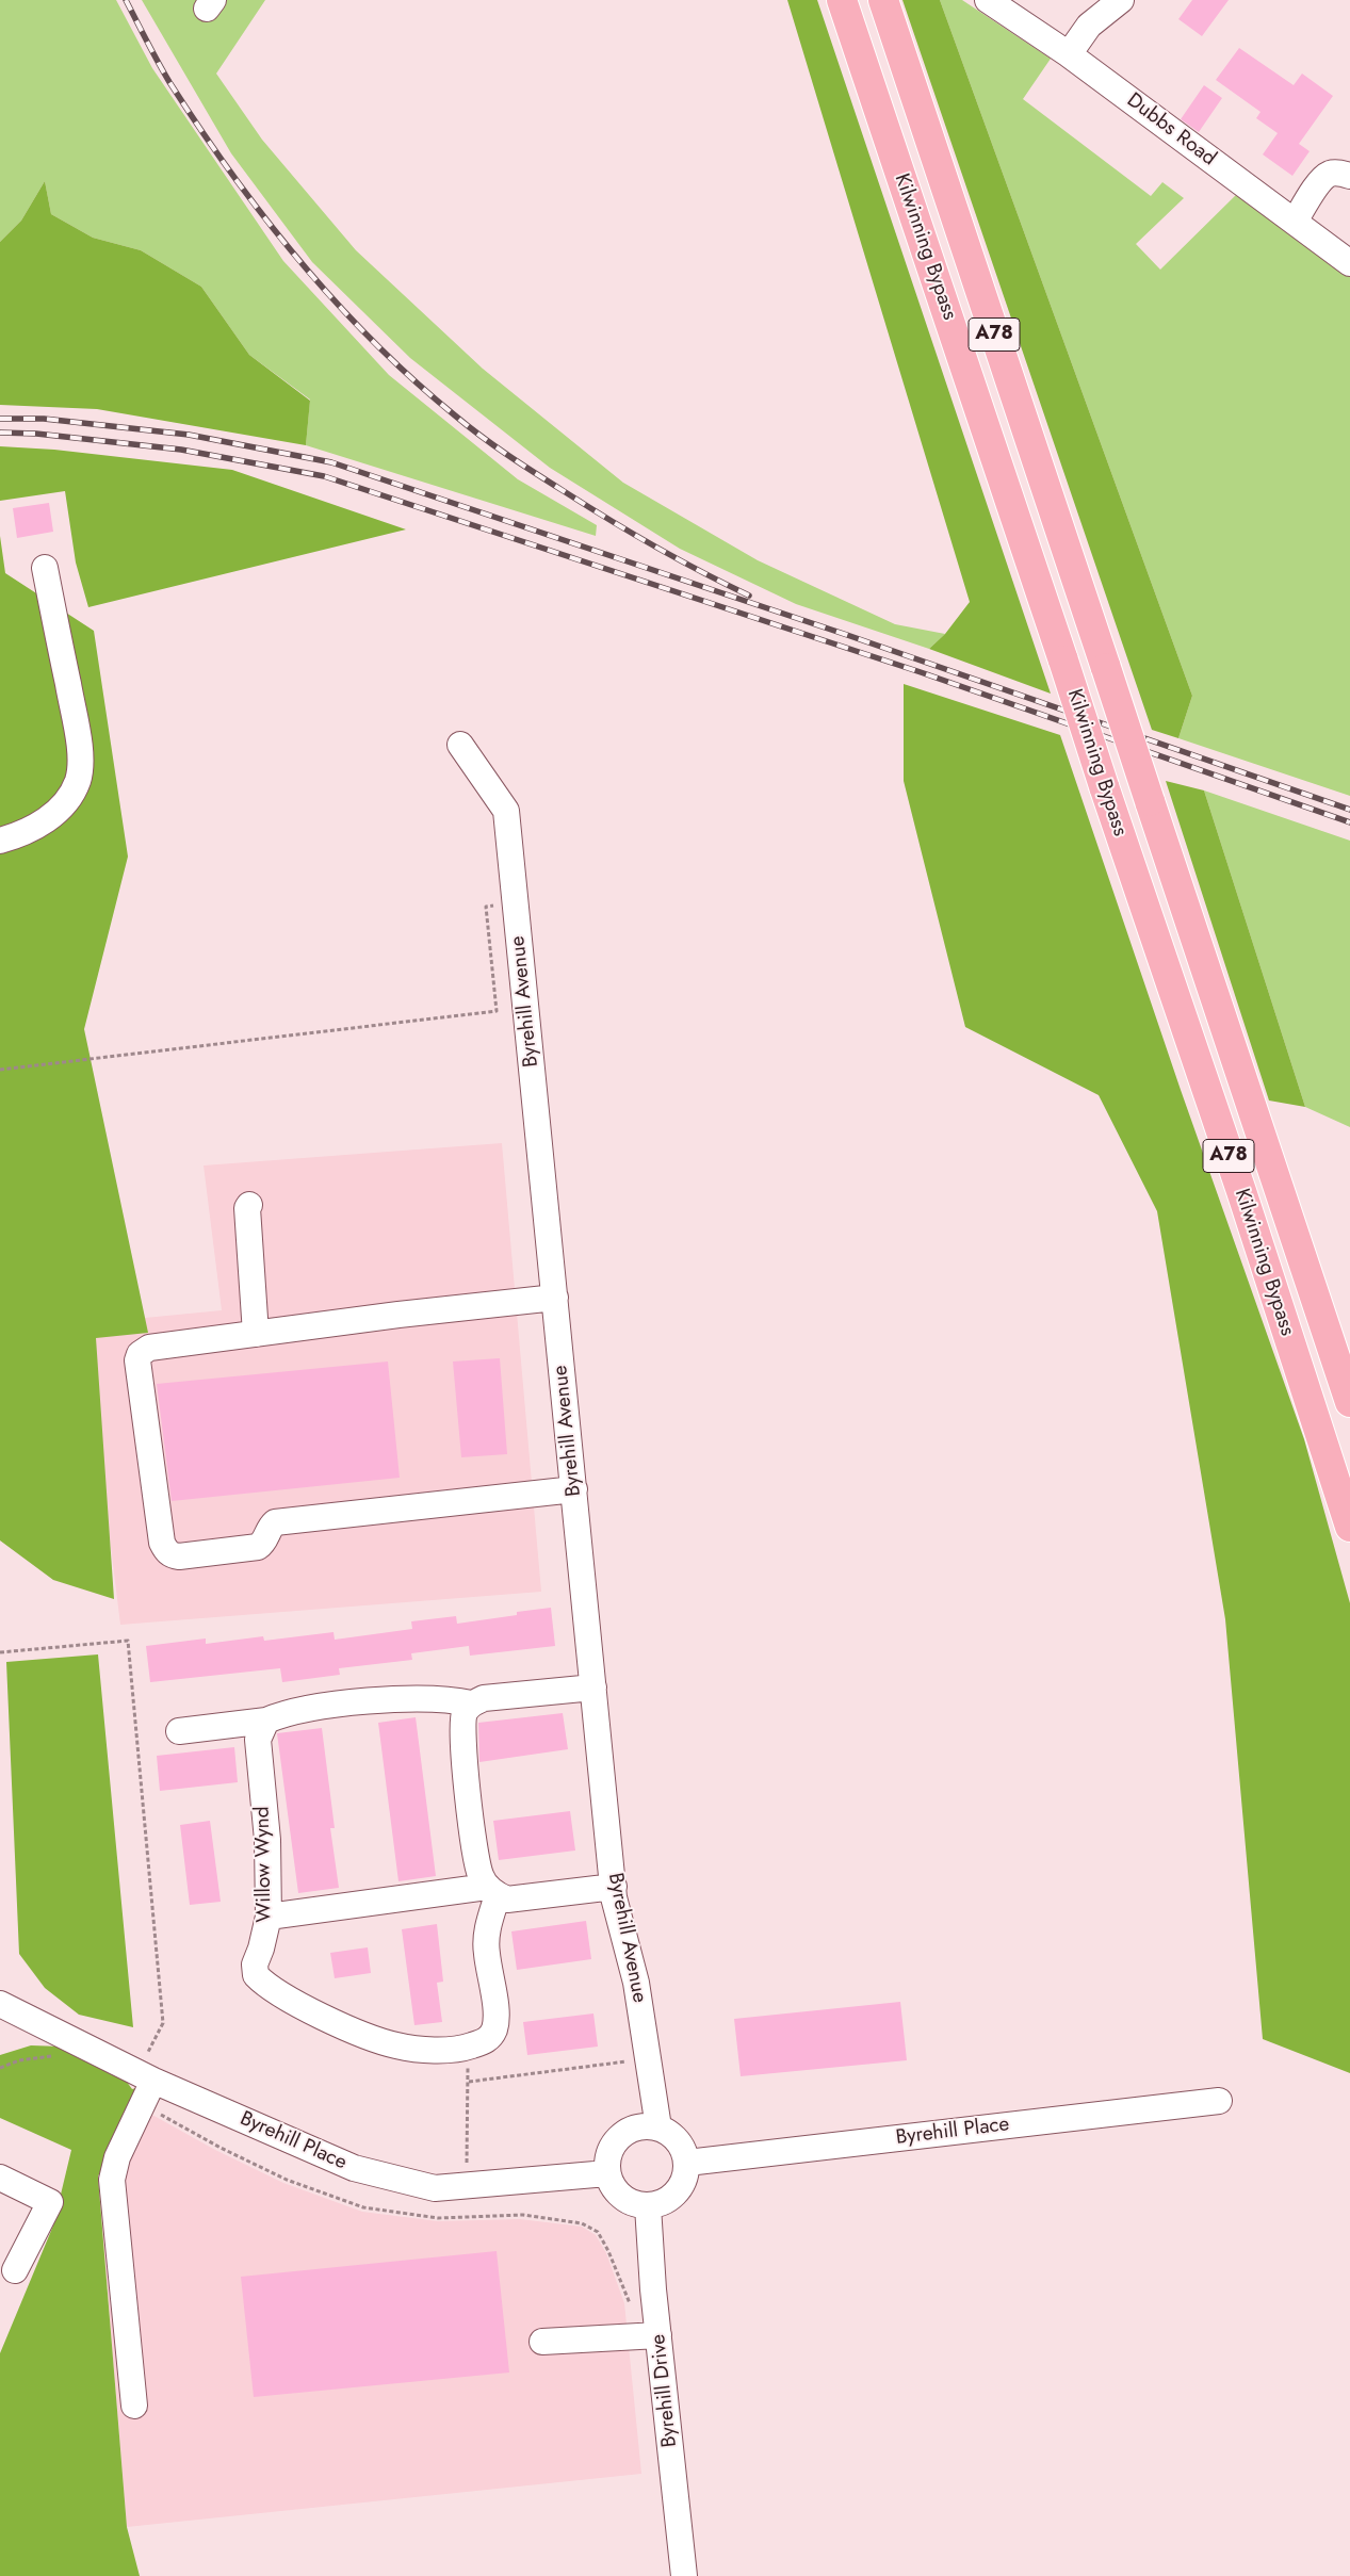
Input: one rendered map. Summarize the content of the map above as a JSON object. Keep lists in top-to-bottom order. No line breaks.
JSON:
{"streets":{"highway":["Kilwinning Bypass","A78"],"street":["Dubbs Road","Byrehill Avenue","Willow Wynd","Byrehill Place","Byrehill Drive"]},"crossings":[["Byrehill Avenue","Byrehill Place"],["Byrehill Avenue","Byrehill Drive"],["Byrehill Place","Byrehill Drive"]]}
